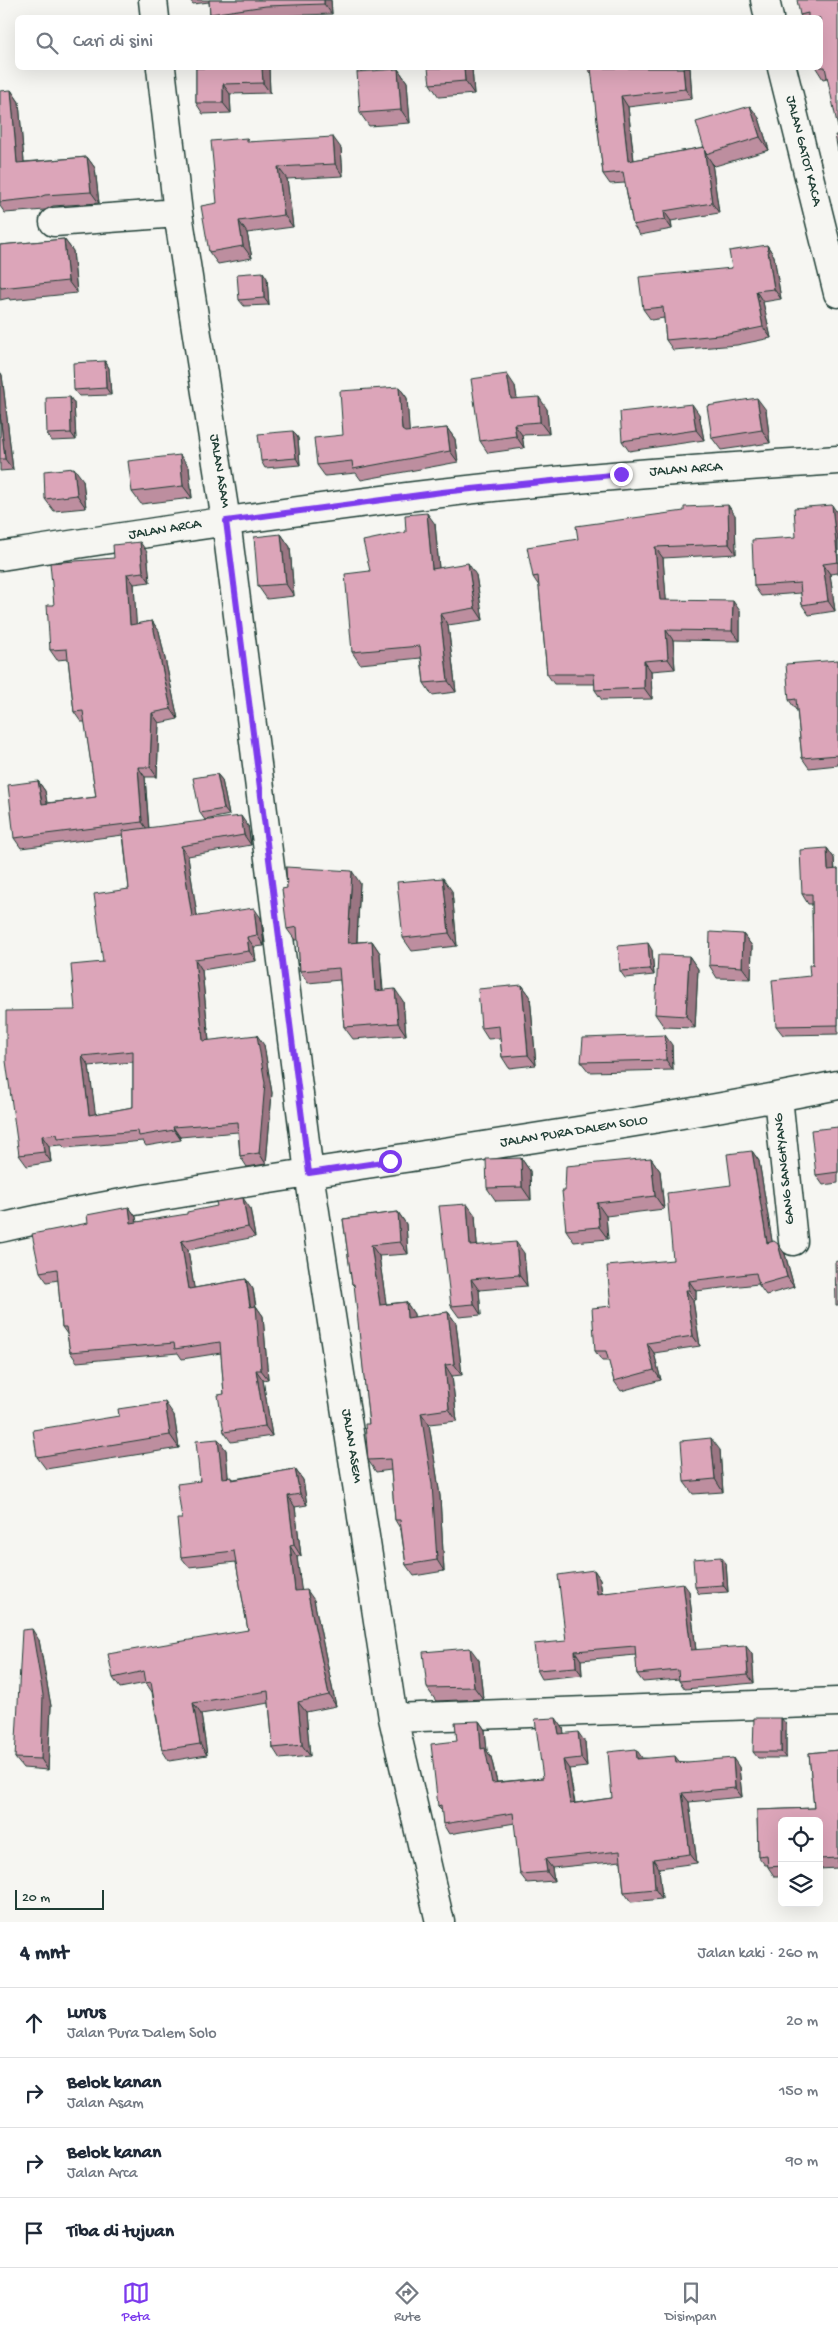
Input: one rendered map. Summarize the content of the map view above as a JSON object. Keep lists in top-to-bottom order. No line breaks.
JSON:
{"streets":{"street":["JALAN GATOT KACA","JALAN ARCA","JALAN ASAM","JALAN PURA DALEM SOLO","GANG SANGHYANG","JALAN ASEM"]},"crossings":[["JALAN ARCA","JALAN ASAM"],["JALAN ASAM","JALAN PURA DALEM SOLO"],["JALAN ASAM","JALAN ASEM"],["JALAN PURA DALEM SOLO","GANG SANGHYANG"],["JALAN PURA DALEM SOLO","JALAN ASEM"]],"scale_bar":"20 m","page":{"search":"Cari di sini","scale":"20 m","heading":["4 mnt","Jalan kaki · 260 m"],"list":[["Lurus","Jalan Pura Dalem Solo","20 m"],["Belok kanan","Jalan Asam","150 m"],["Belok kanan","Jalan Arca","90 m"],"Tiba di tujuan"],"nav":["Peta","Rute","Disimpan"]}}
